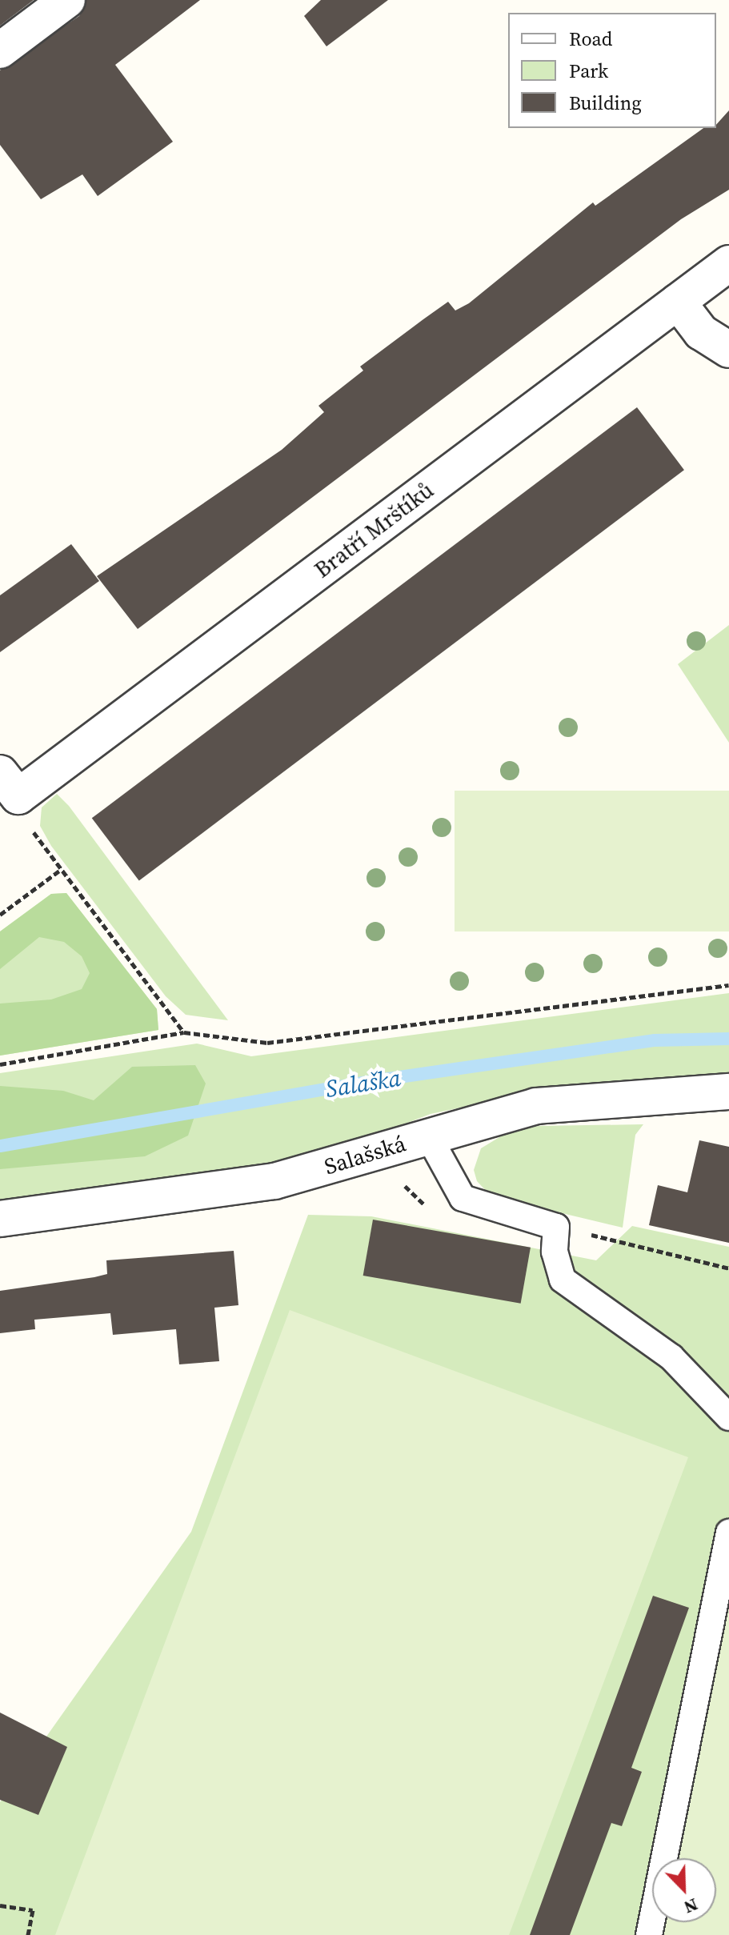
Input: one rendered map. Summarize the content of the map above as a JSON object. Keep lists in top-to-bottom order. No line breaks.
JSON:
{"streets":{"street":["Bratří Mrštíků","Salašská"]},"water":["Salaška"],"legend":["Road","Park","Building"],"north":"bottom right"}
